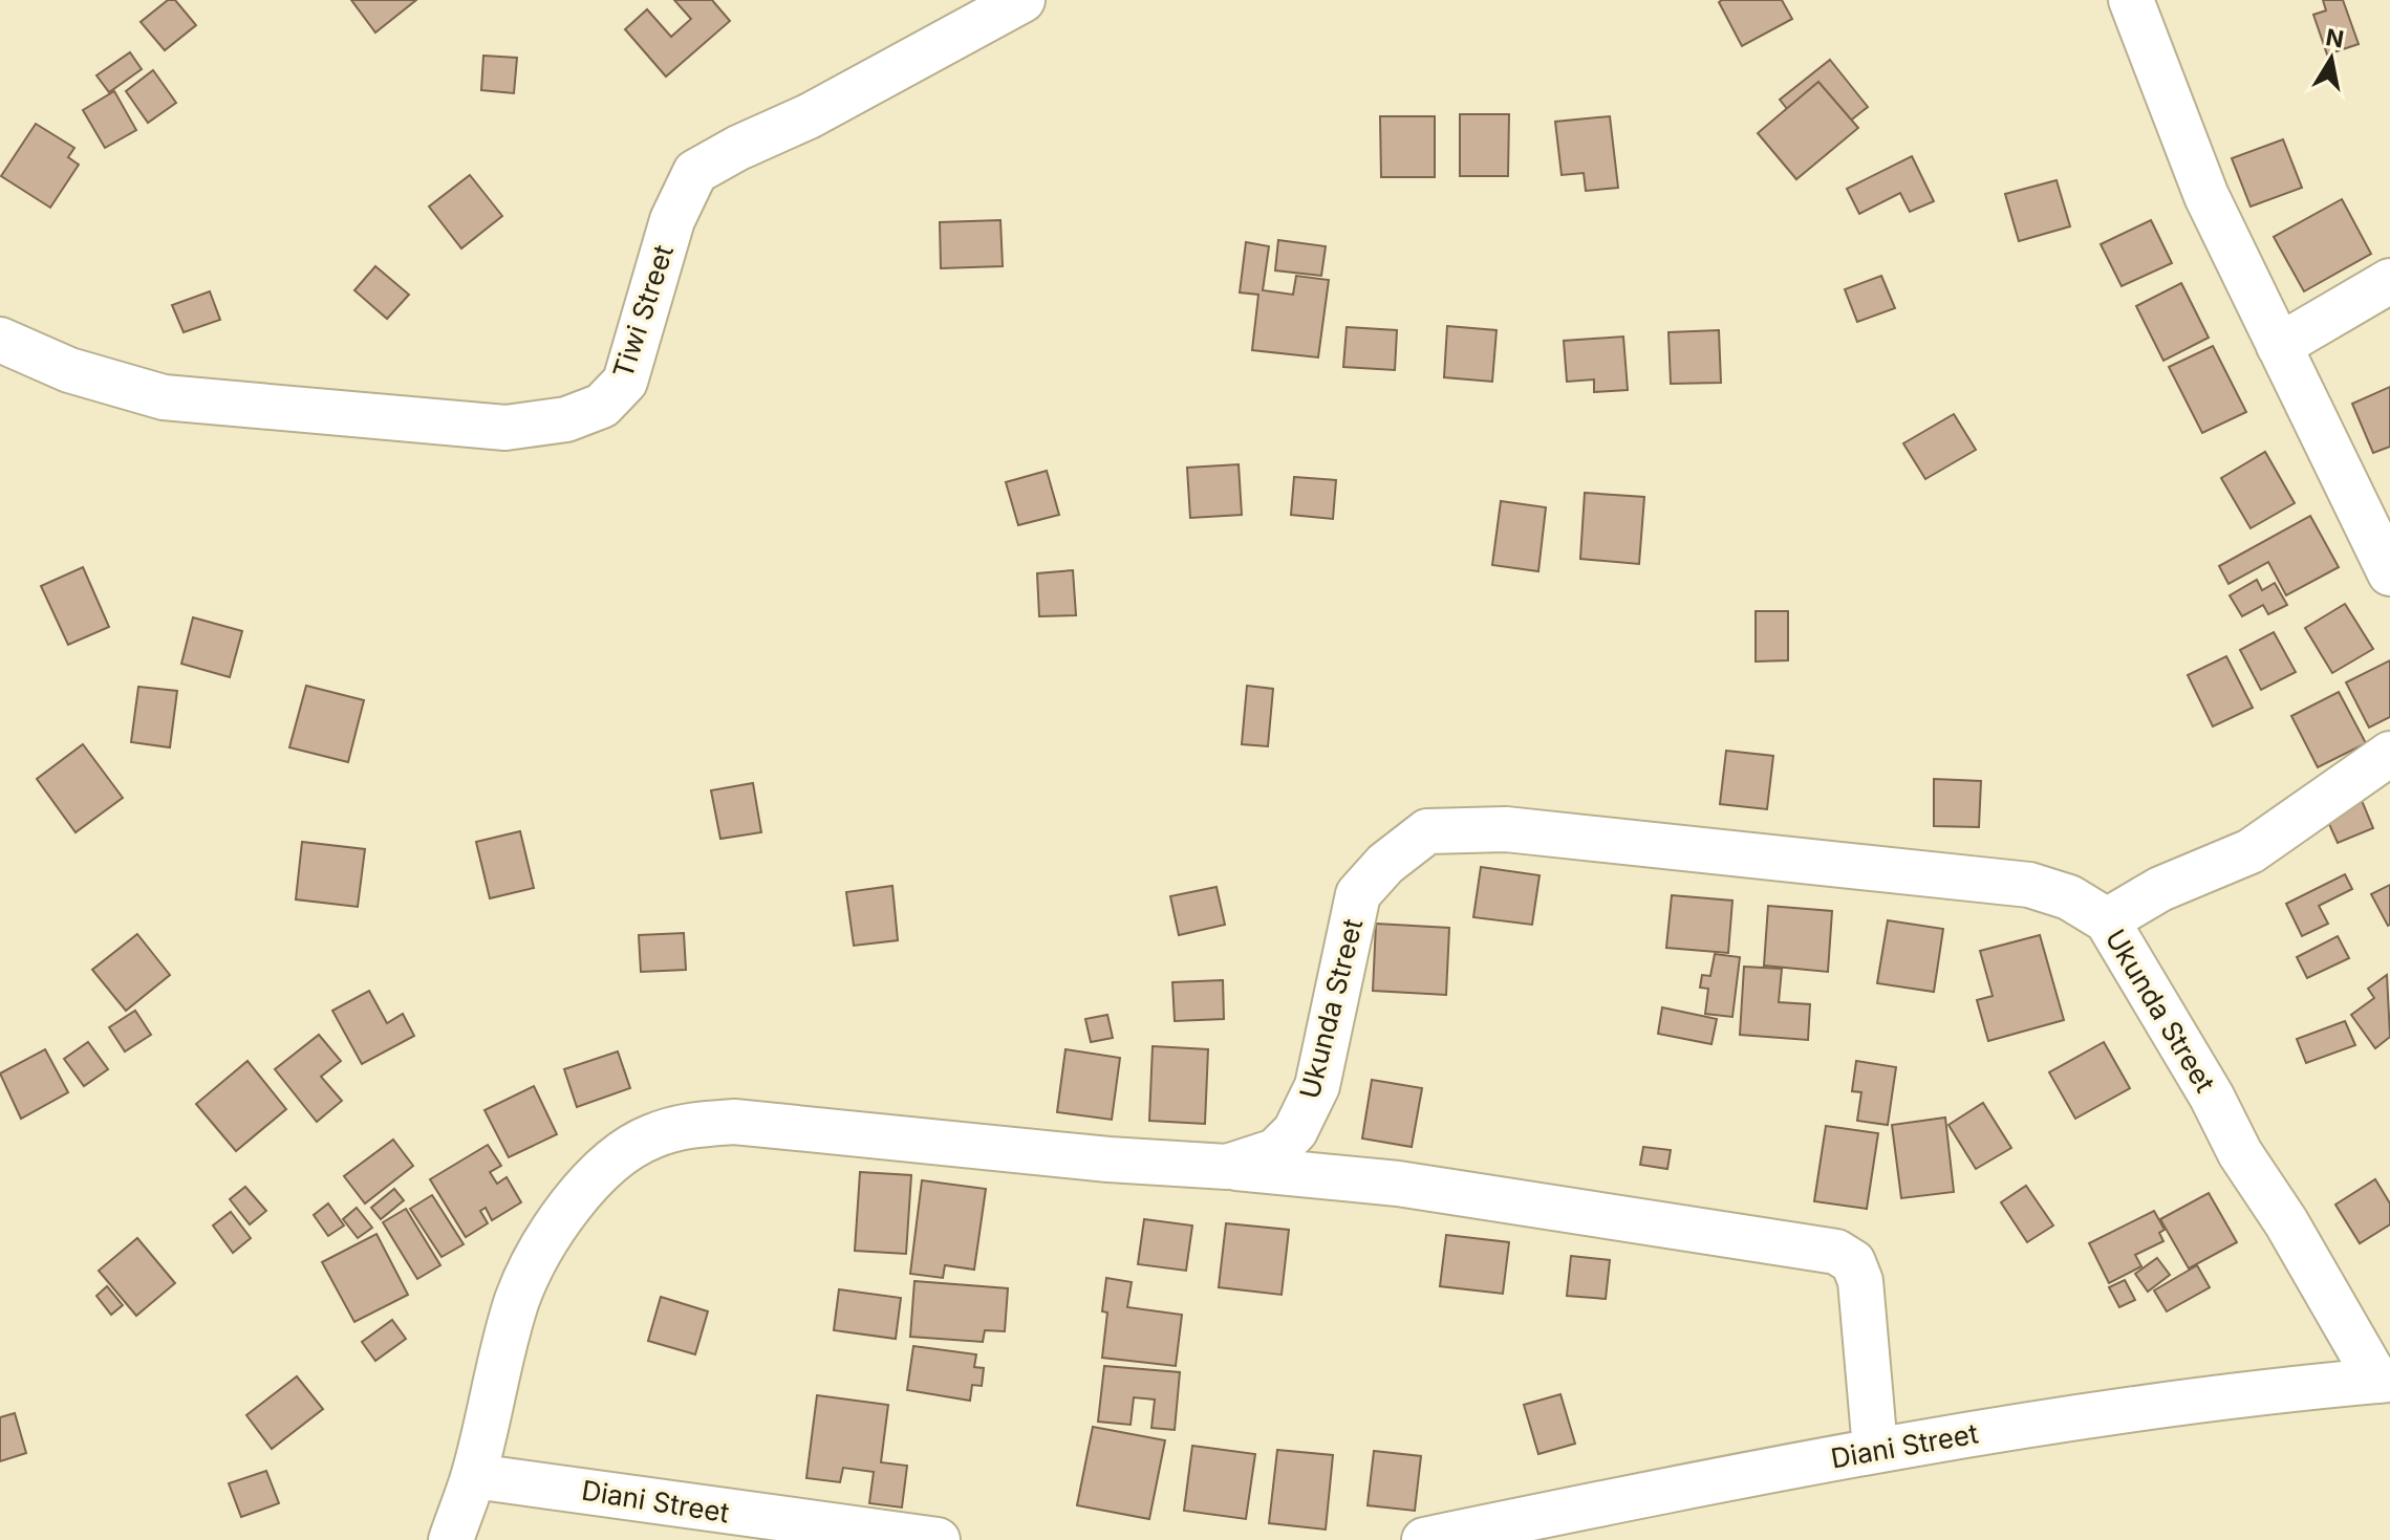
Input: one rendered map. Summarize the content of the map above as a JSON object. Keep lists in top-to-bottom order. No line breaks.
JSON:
{"streets":{"street":["Tiwi Street","Ukunda Street","Diani Street"]},"crossings":[["Ukunda Street","Diani Street"]],"north":"top"}
